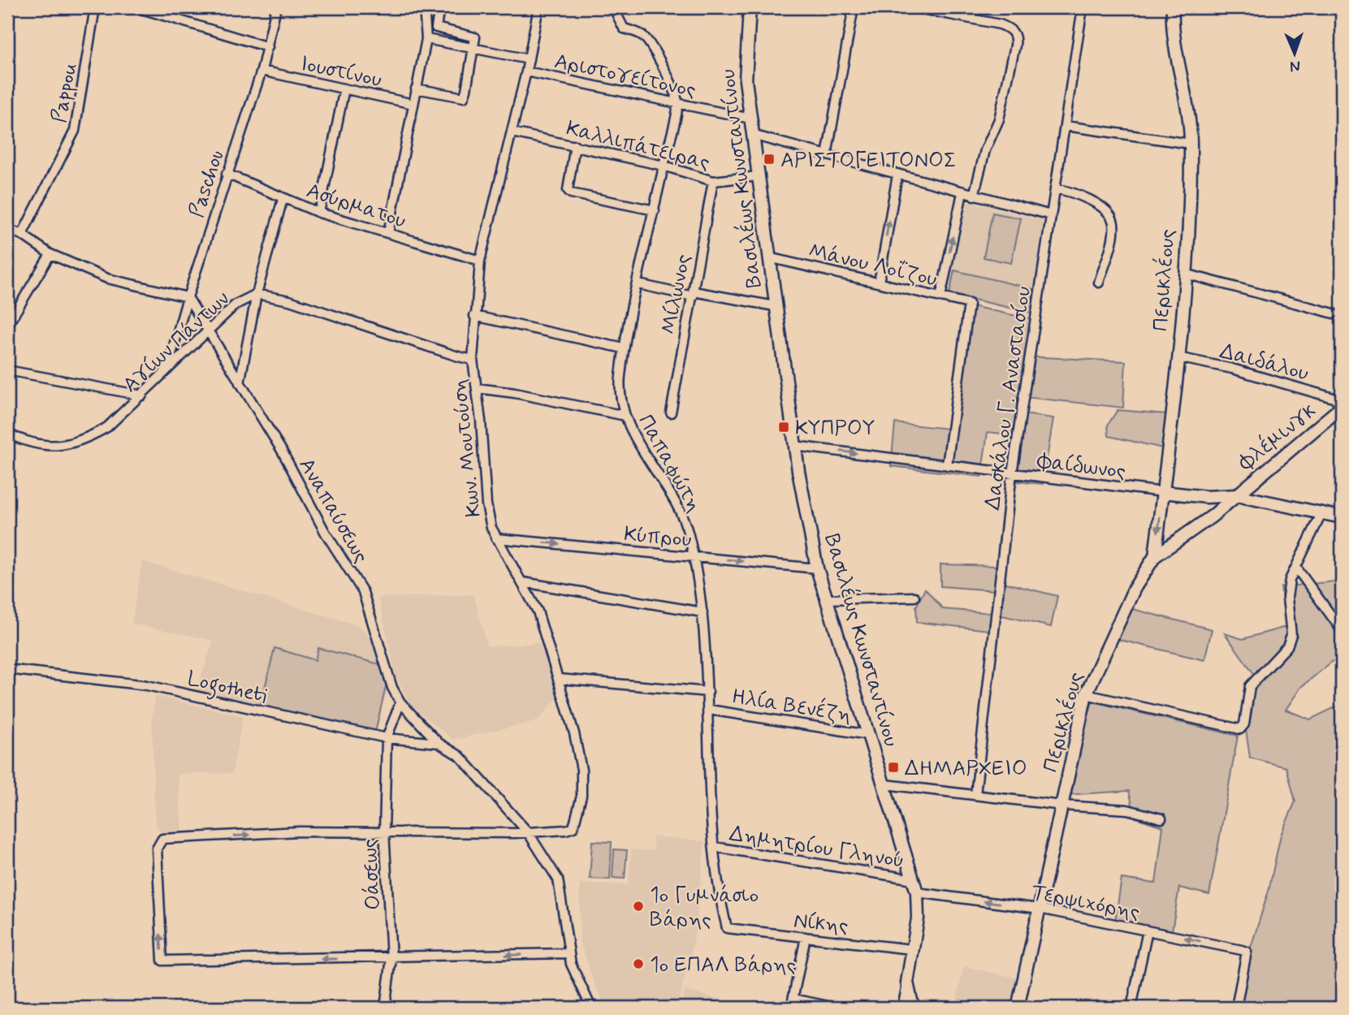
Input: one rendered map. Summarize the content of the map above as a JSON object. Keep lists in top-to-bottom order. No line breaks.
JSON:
{"streets":{"street":["Ιουστίνου","Αριστογείτονος","Καλλιπάτειρας","Βασιλέως Κωνσταντίνου","Paschou","Ασύρματου","Μάνου Λοΐζου","Περικλέους","Μίλωνος","Αγίων Πάντων","Δαιδάλου","Δασκάλου Γ. Αναστασίου","Φλέμινγκ","Κων. Μουτούση","Παπαφώτη","Φαίδωνος","Αναπαύσεως","Κύπρου","Logotheti","Ηλία Βενέζη","Δημητρίου Γληνού","Οάσεως","Τερψιχόρης","Νίκης"]},"crossings":[["Ιουστίνου","Paschou"],["Αριστογείτονος","Βασιλέως Κωνσταντίνου"],["Αριστογείτονος","Κων. Μουτούση"],["Αριστογείτονος","Παπαφώτη"],["Καλλιπάτειρας","Βασιλέως Κωνσταντίνου"],["Καλλιπάτειρας","Μίλωνος"],["Καλλιπάτειρας","Κων. Μουτούση"],["Καλλιπάτειρας","Παπαφώτη"],["Βασιλέως Κωνσταντίνου","Μάνου Λοΐζου"],["Βασιλέως Κωνσταντίνου","Φαίδωνος"],["Βασιλέως Κωνσταντίνου","Κύπρου"],["Βασιλέως Κωνσταντίνου","Ηλία Βενέζη"],["Βασιλέως Κωνσταντίνου","Δημητρίου Γληνού"],["Βασιλέως Κωνσταντίνου","Τερψιχόρης"],["Βασιλέως Κωνσταντίνου","Νίκης"],["Paschou","Ασύρματου"],["Paschou","Αγίων Πάντων"],["Paschou","Αναπαύσεως"],["Ασύρματου","Κων. Μουτούση"],["Μάνου Λοΐζου","Φαίδωνος"],["Περικλέους","Δαιδάλου"],["Περικλέους","Φλέμινγκ"],["Περικλέους","Φαίδωνος"],["Περικλέους","Τερψιχόρης"],["Αγίων Πάντων","Κων. Μουτούση"],["Αγίων Πάντων","Αναπαύσεως"],["Δασκάλου Γ. Αναστασίου","Φαίδωνος"],["Κων. Μουτούση","Αναπαύσεως"],["Κων. Μουτούση","Κύπρου"],["Παπαφώτη","Κύπρου"],["Παπαφώτη","Ηλία Βενέζη"],["Παπαφώτη","Δημητρίου Γληνού"],["Παπαφώτη","Νίκης"],["Αναπαύσεως","Logotheti"],["Αναπαύσεως","Οάσεως"],["Logotheti","Οάσεως"]],"one_way":["Φαίδωνος","Τερψιχόρης"],"places":{"transit":["ΑΡΙΣΤΟΓΕΙΤΟΝΟΣ","ΚΥΠΡΟΥ","ΔΗΜΑΡΧΕΙΟ"],"other":["1ο Γυμνάσιο Βάρης","1ο ΕΠΑΛ Βάρης"]},"north":"bottom"}
